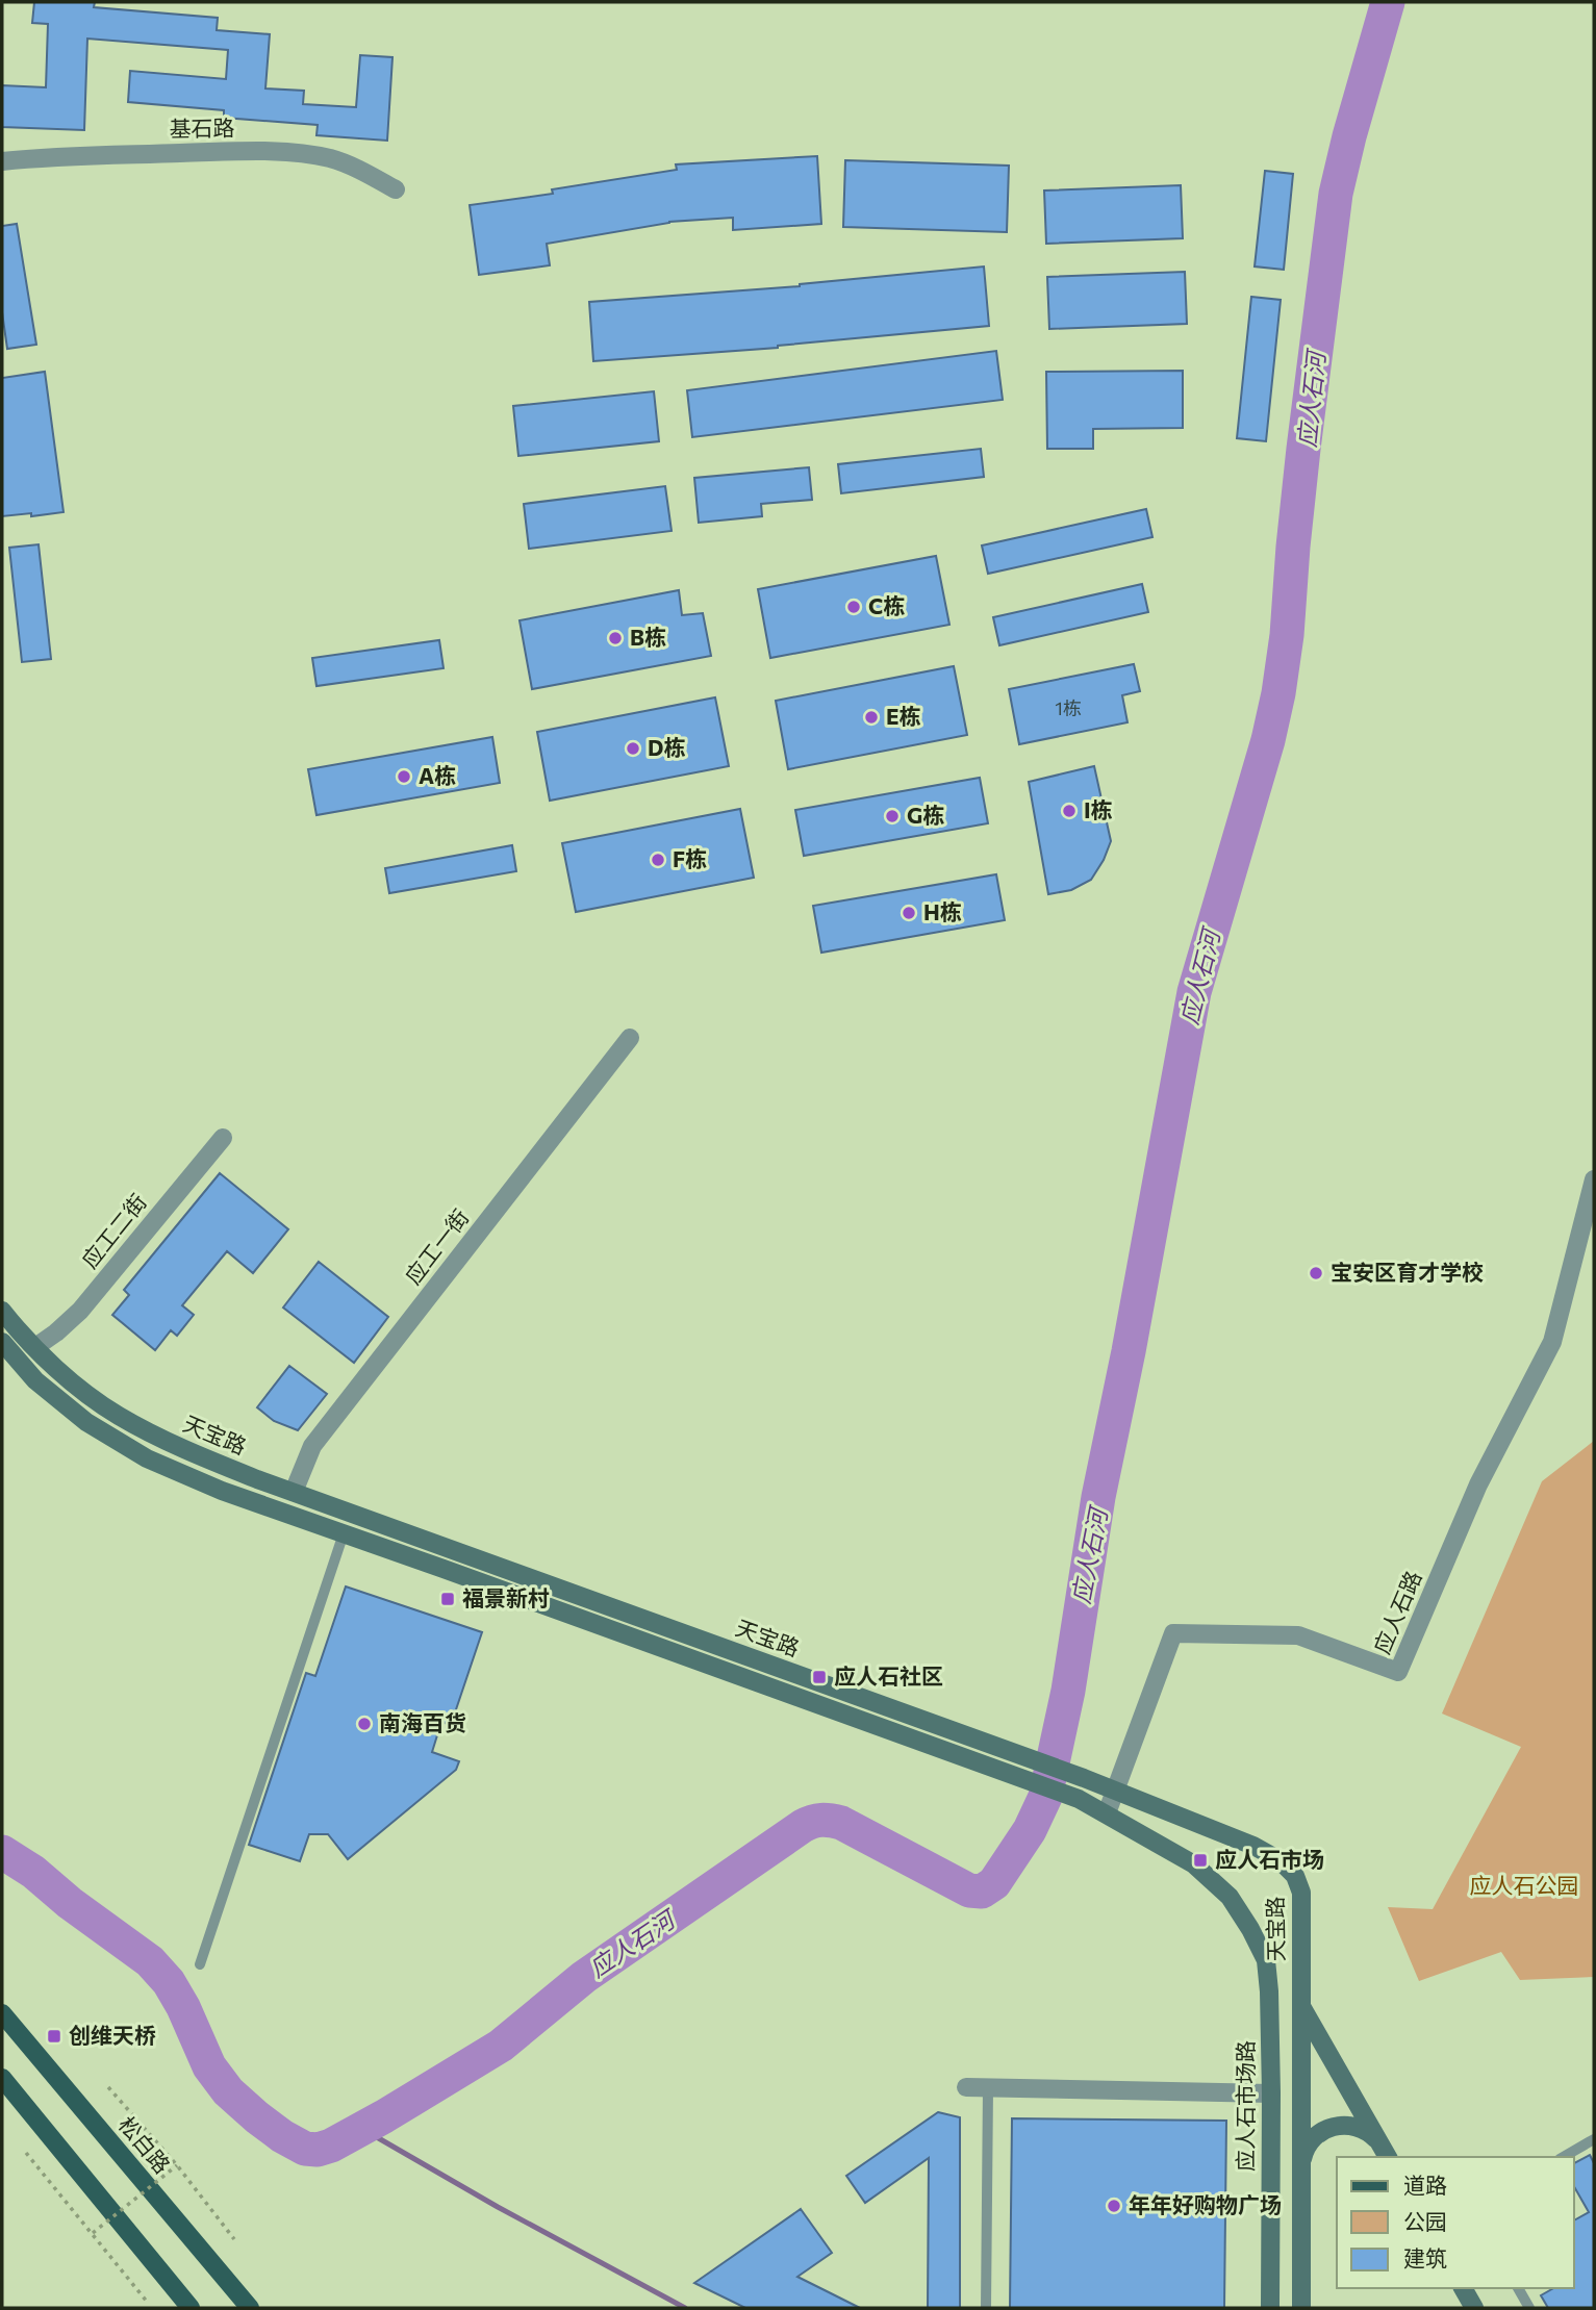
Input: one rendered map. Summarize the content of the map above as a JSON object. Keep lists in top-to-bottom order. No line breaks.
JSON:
{"streets":{"main road":["松白路"],"street":["基石路","应工二街","应工一街","天宝路","应人石路","应人石市场路"]},"crossings":[["应工二街","天宝路"],["应工一街","天宝路"],["天宝路","应人石路"],["天宝路","应人石市场路"]],"water":["应人石河"],"parks":["应人石公园"],"places":{"other":["C栋","B栋","E栋","D栋","A栋","I栋","G栋","F栋","H栋","宝安区育才学校","南海百货","年年好购物广场"],"transit":["福景新村","应人石社区","应人石市场","创维天桥"]},"house_numbers":["1栋"],"legend":["道路","公园","建筑"]}
